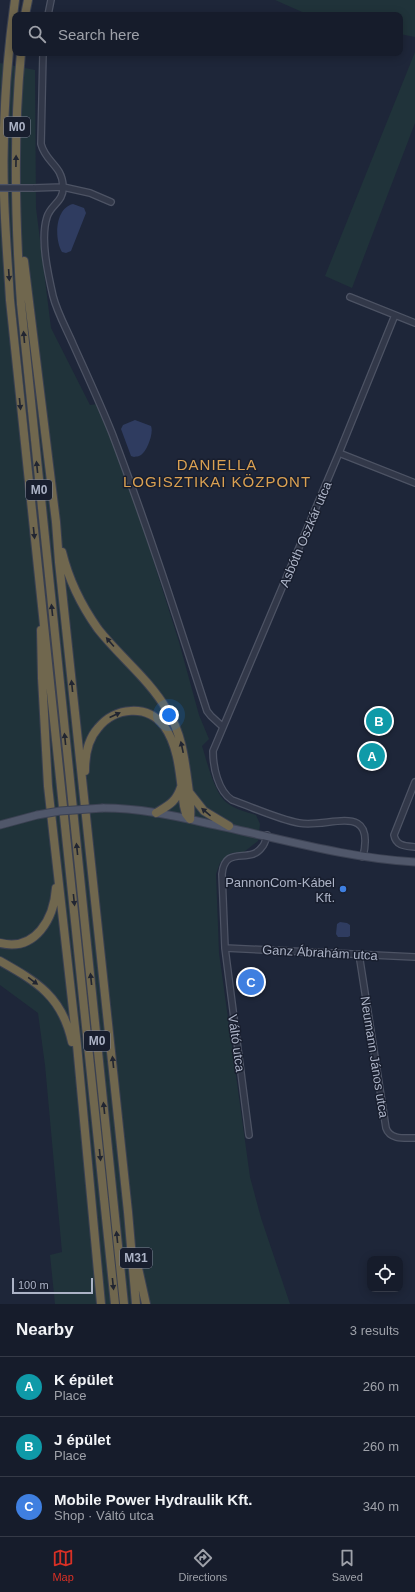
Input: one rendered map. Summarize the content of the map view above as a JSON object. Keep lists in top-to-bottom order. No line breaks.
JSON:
{"streets":{"highway":["M0","M31"],"street":["Asbóth Oszkár utca","Ganz Ábrahám utca","Váltó utca","Neumann János utca"]},"crossings":[["Ganz Ábrahám utca","Váltó utca"],["Ganz Ábrahám utca","Neumann János utca"]],"districts":["DANIELLA LOGISZTIKAI KÖZPONT"],"places":["PannonCom-Kábel Kft."],"scale_bar":"100 m","page":{"search":"Search here","pins":["B","A","C"],"scale":"100 m","heading":["Nearby","3 results"],"list":[{"mark":"A","name":"K épület","note":"Place","value":"260 m"},{"mark":"B","name":"J épület","note":"Place","value":"260 m"},{"mark":"C","name":"Mobile Power Hydraulik Kft.","note":"Shop · Váltó utca","value":"340 m"}],"nav":["Map","Directions","Saved"]}}
